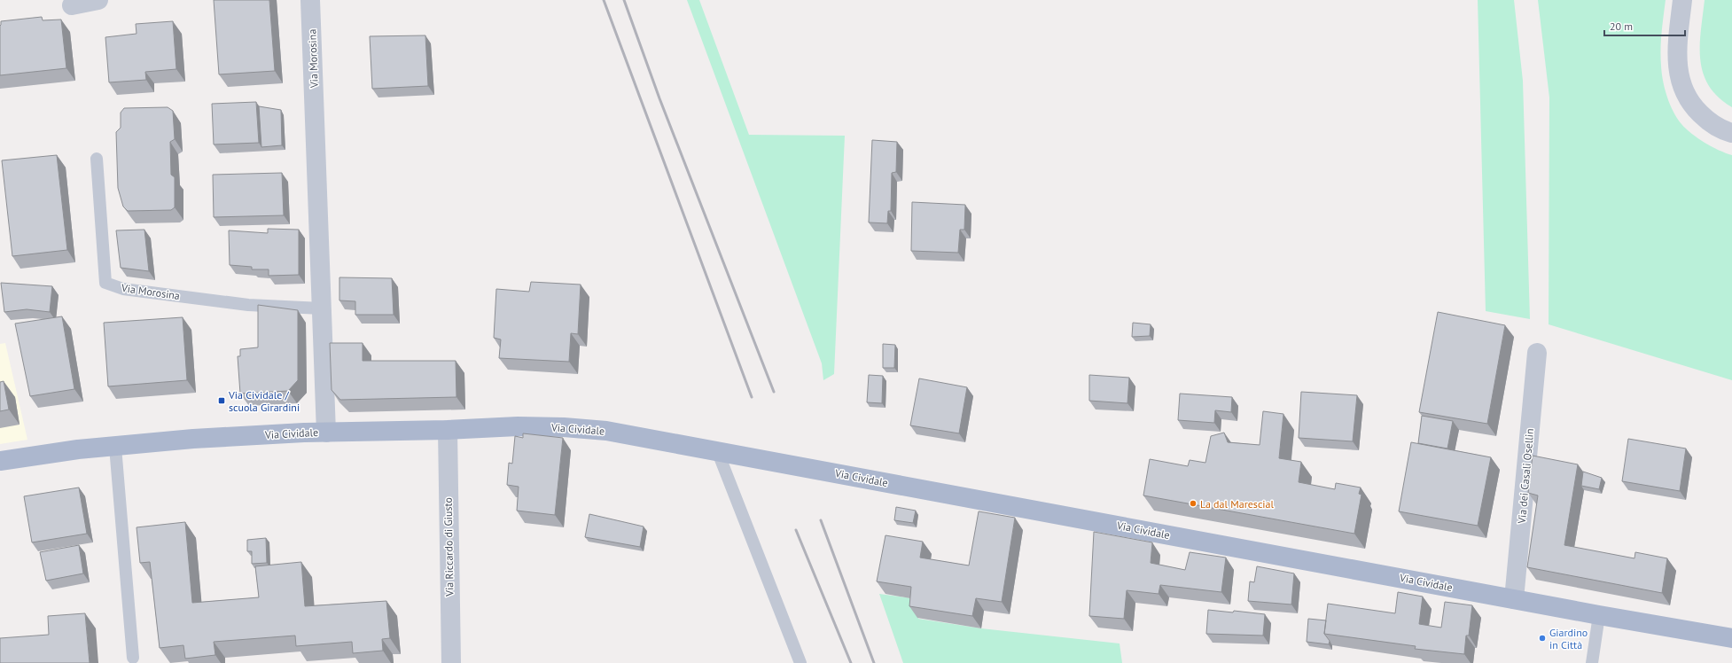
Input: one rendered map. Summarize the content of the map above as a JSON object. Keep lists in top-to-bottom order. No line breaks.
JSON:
{"streets":{"main road":["Via Cividale"],"street":["Via Morosina","Via dei Casali Osellin","Via Riccardo di Giusto"]},"crossings":[["Via Morosina","Via Cividale"],["Via Cividale","Via dei Casali Osellin"],["Via Cividale","Via Riccardo di Giusto"]],"places":{"transit":["Via Cividale / scuola Girardini"],"other":["La dal Marescial","Giardino in Città"]},"scale_bar":"20 m"}
